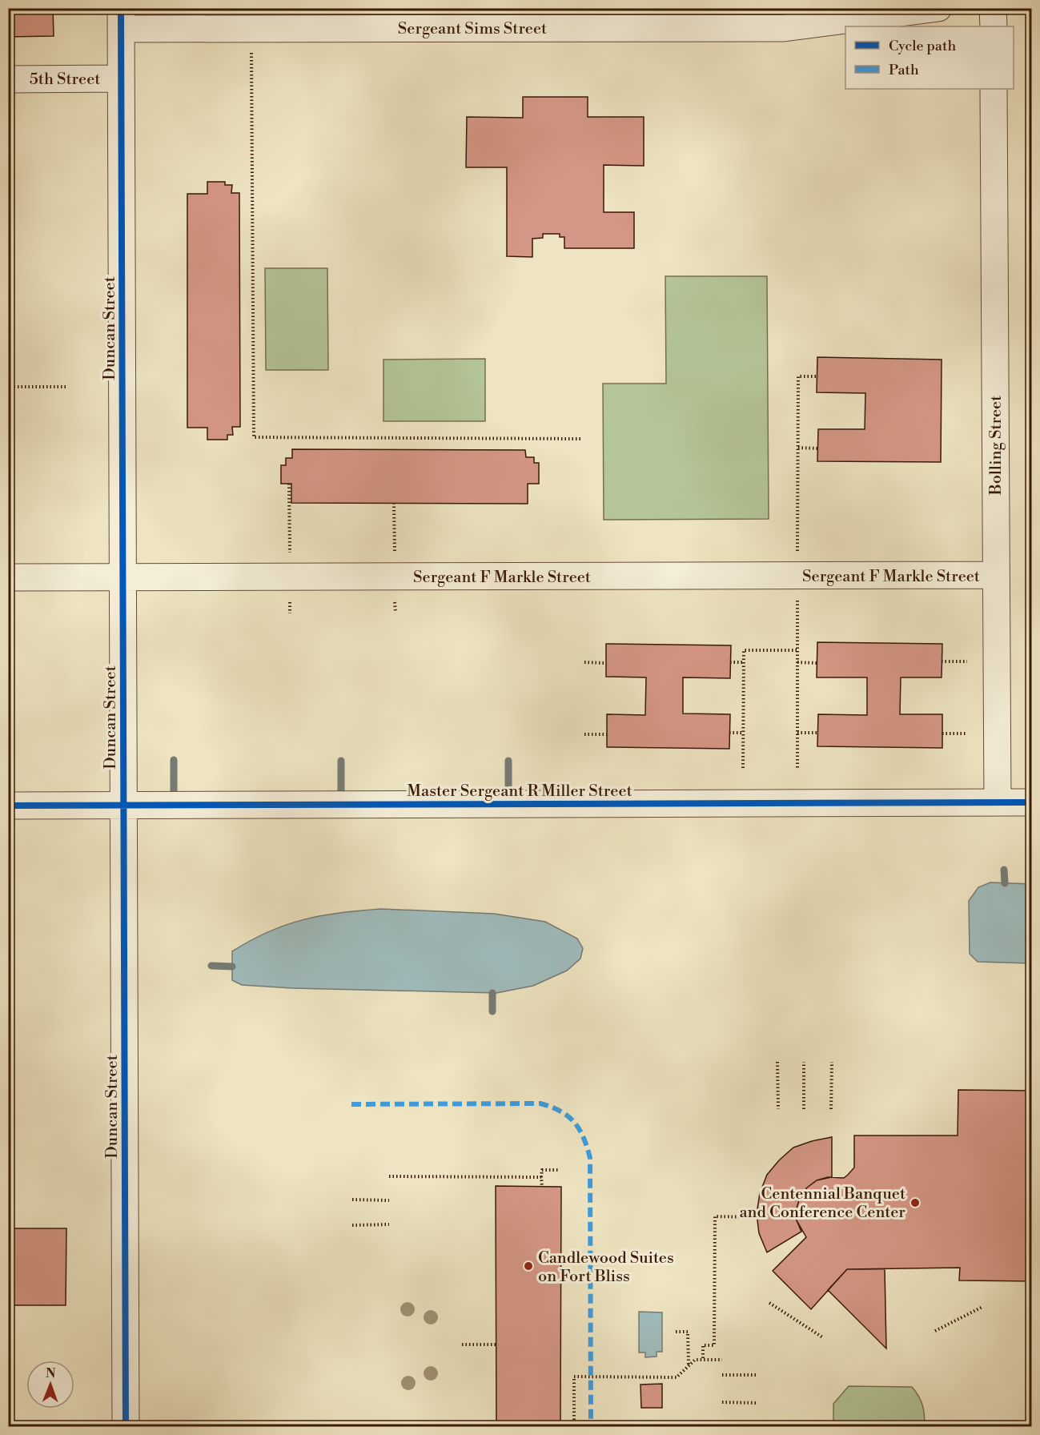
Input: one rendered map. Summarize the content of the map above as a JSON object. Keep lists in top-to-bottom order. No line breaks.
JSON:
{"streets":{"street":["Sergeant Sims Street","5th Street","Duncan Street","Bolling Street","Sergeant F Markle Street","Master Sergeant R Miller Street"]},"crossings":[["Sergeant Sims Street","Duncan Street"],["5th Street","Duncan Street"],["Duncan Street","Sergeant F Markle Street"],["Duncan Street","Master Sergeant R Miller Street"],["Bolling Street","Sergeant F Markle Street"],["Bolling Street","Master Sergeant R Miller Street"]],"places":["Centennial Banquet and Conference Center","Candlewood Suites on Fort Bliss"],"legend":["Cycle path","Path"],"north":"top"}
